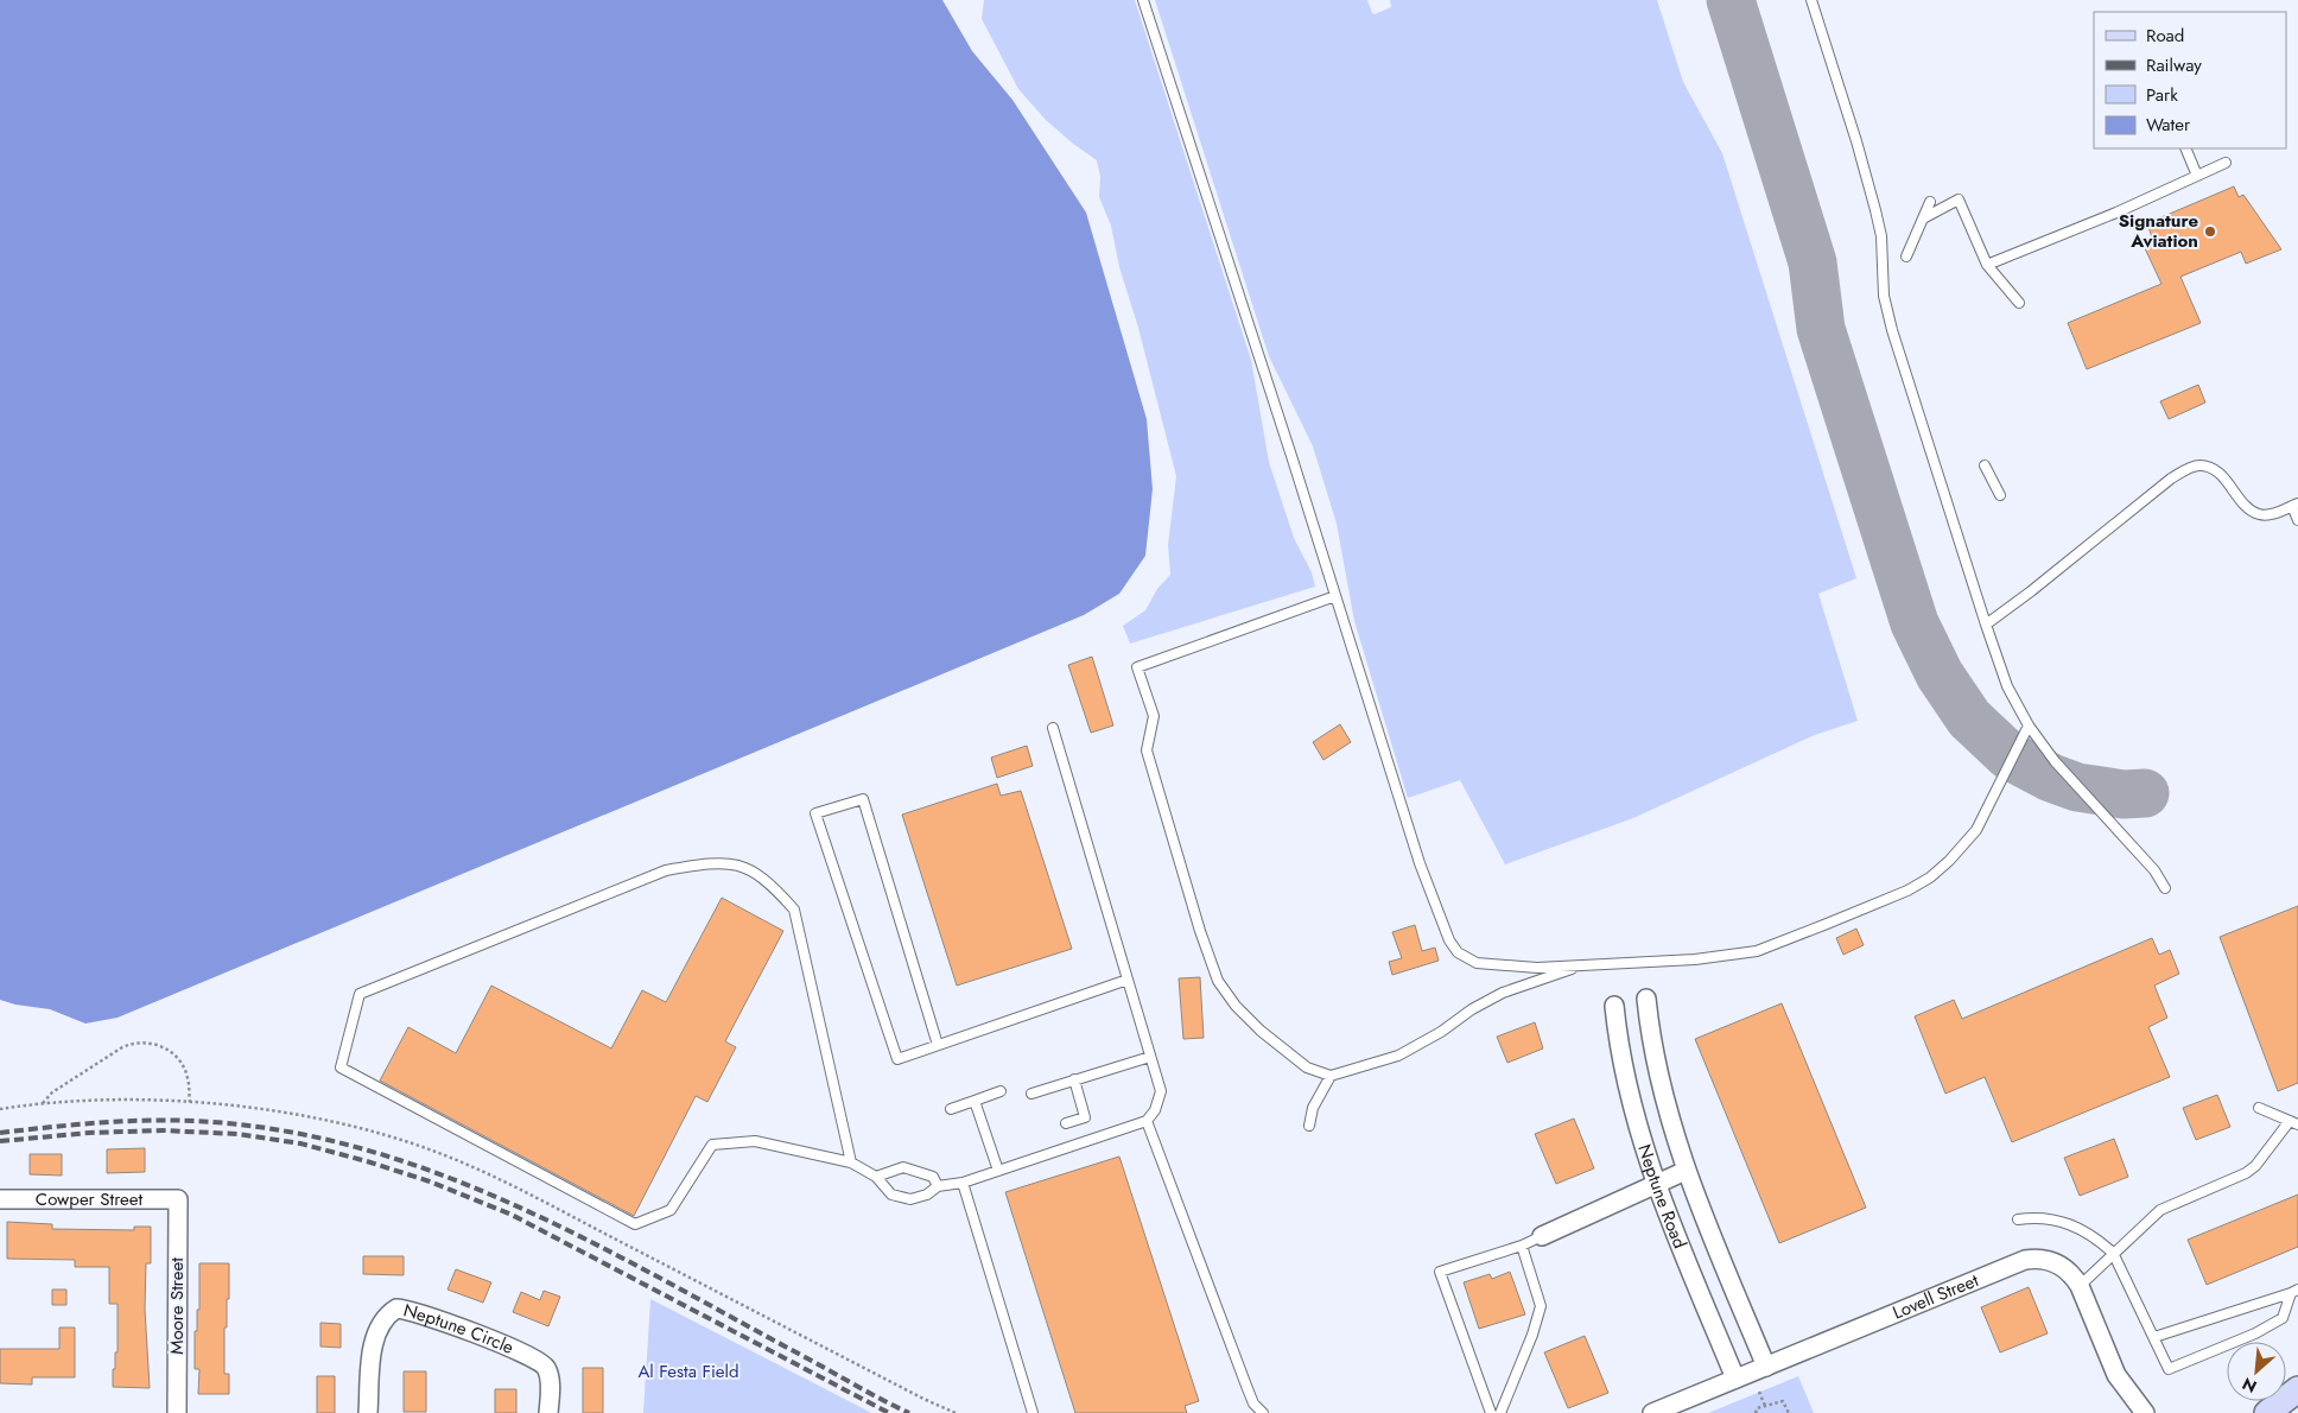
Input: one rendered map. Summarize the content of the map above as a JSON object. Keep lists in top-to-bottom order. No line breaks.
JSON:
{"streets":{"street":["Neptune Road","Cowper Street","Lovell Street","Moore Street","Neptune Circle"]},"crossings":[["Neptune Road","Lovell Street"],["Cowper Street","Moore Street"]],"parks":["Al Festa Field"],"places":["Signature Aviation"],"legend":["Road","Railway","Park","Water"],"north":"bottom left"}
